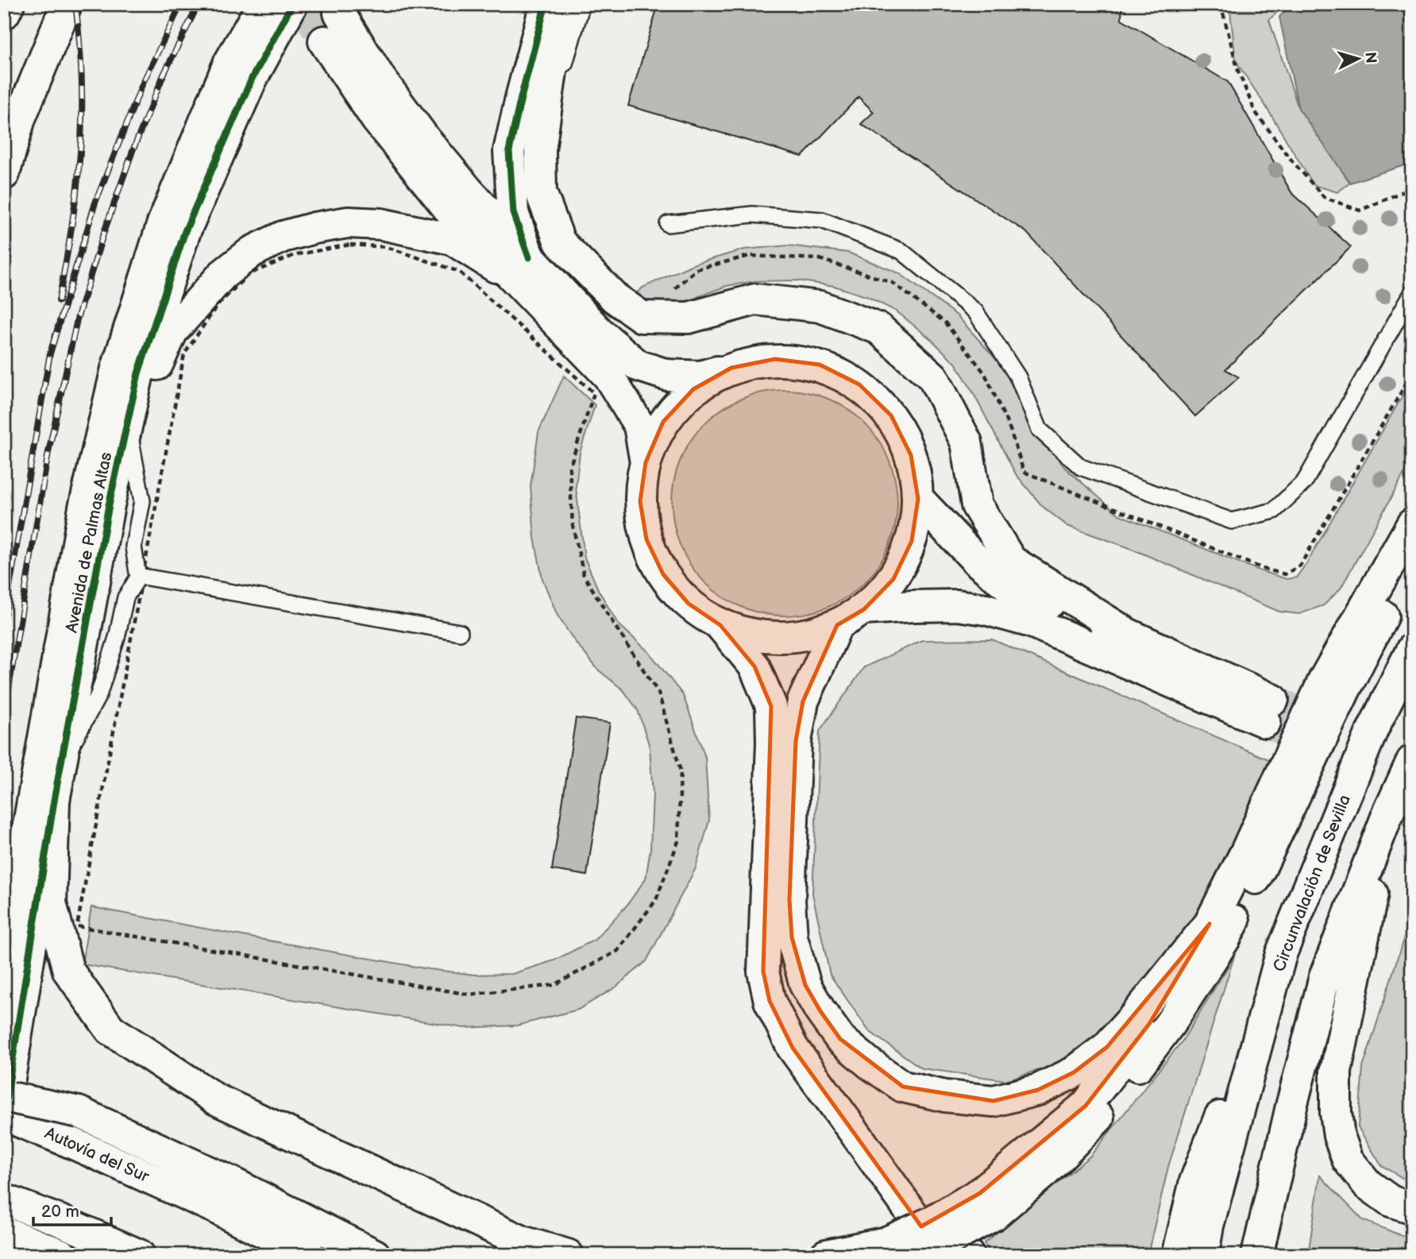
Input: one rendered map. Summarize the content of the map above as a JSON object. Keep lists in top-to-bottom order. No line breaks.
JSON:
{"streets":{"main road":["Avenida de Palmas Altas","Circunvalación de Sevilla","Autovía del Sur"]},"crossings":[["Avenida de Palmas Altas","Autovía del Sur"]],"scale_bar":"20 m","north":"right"}
